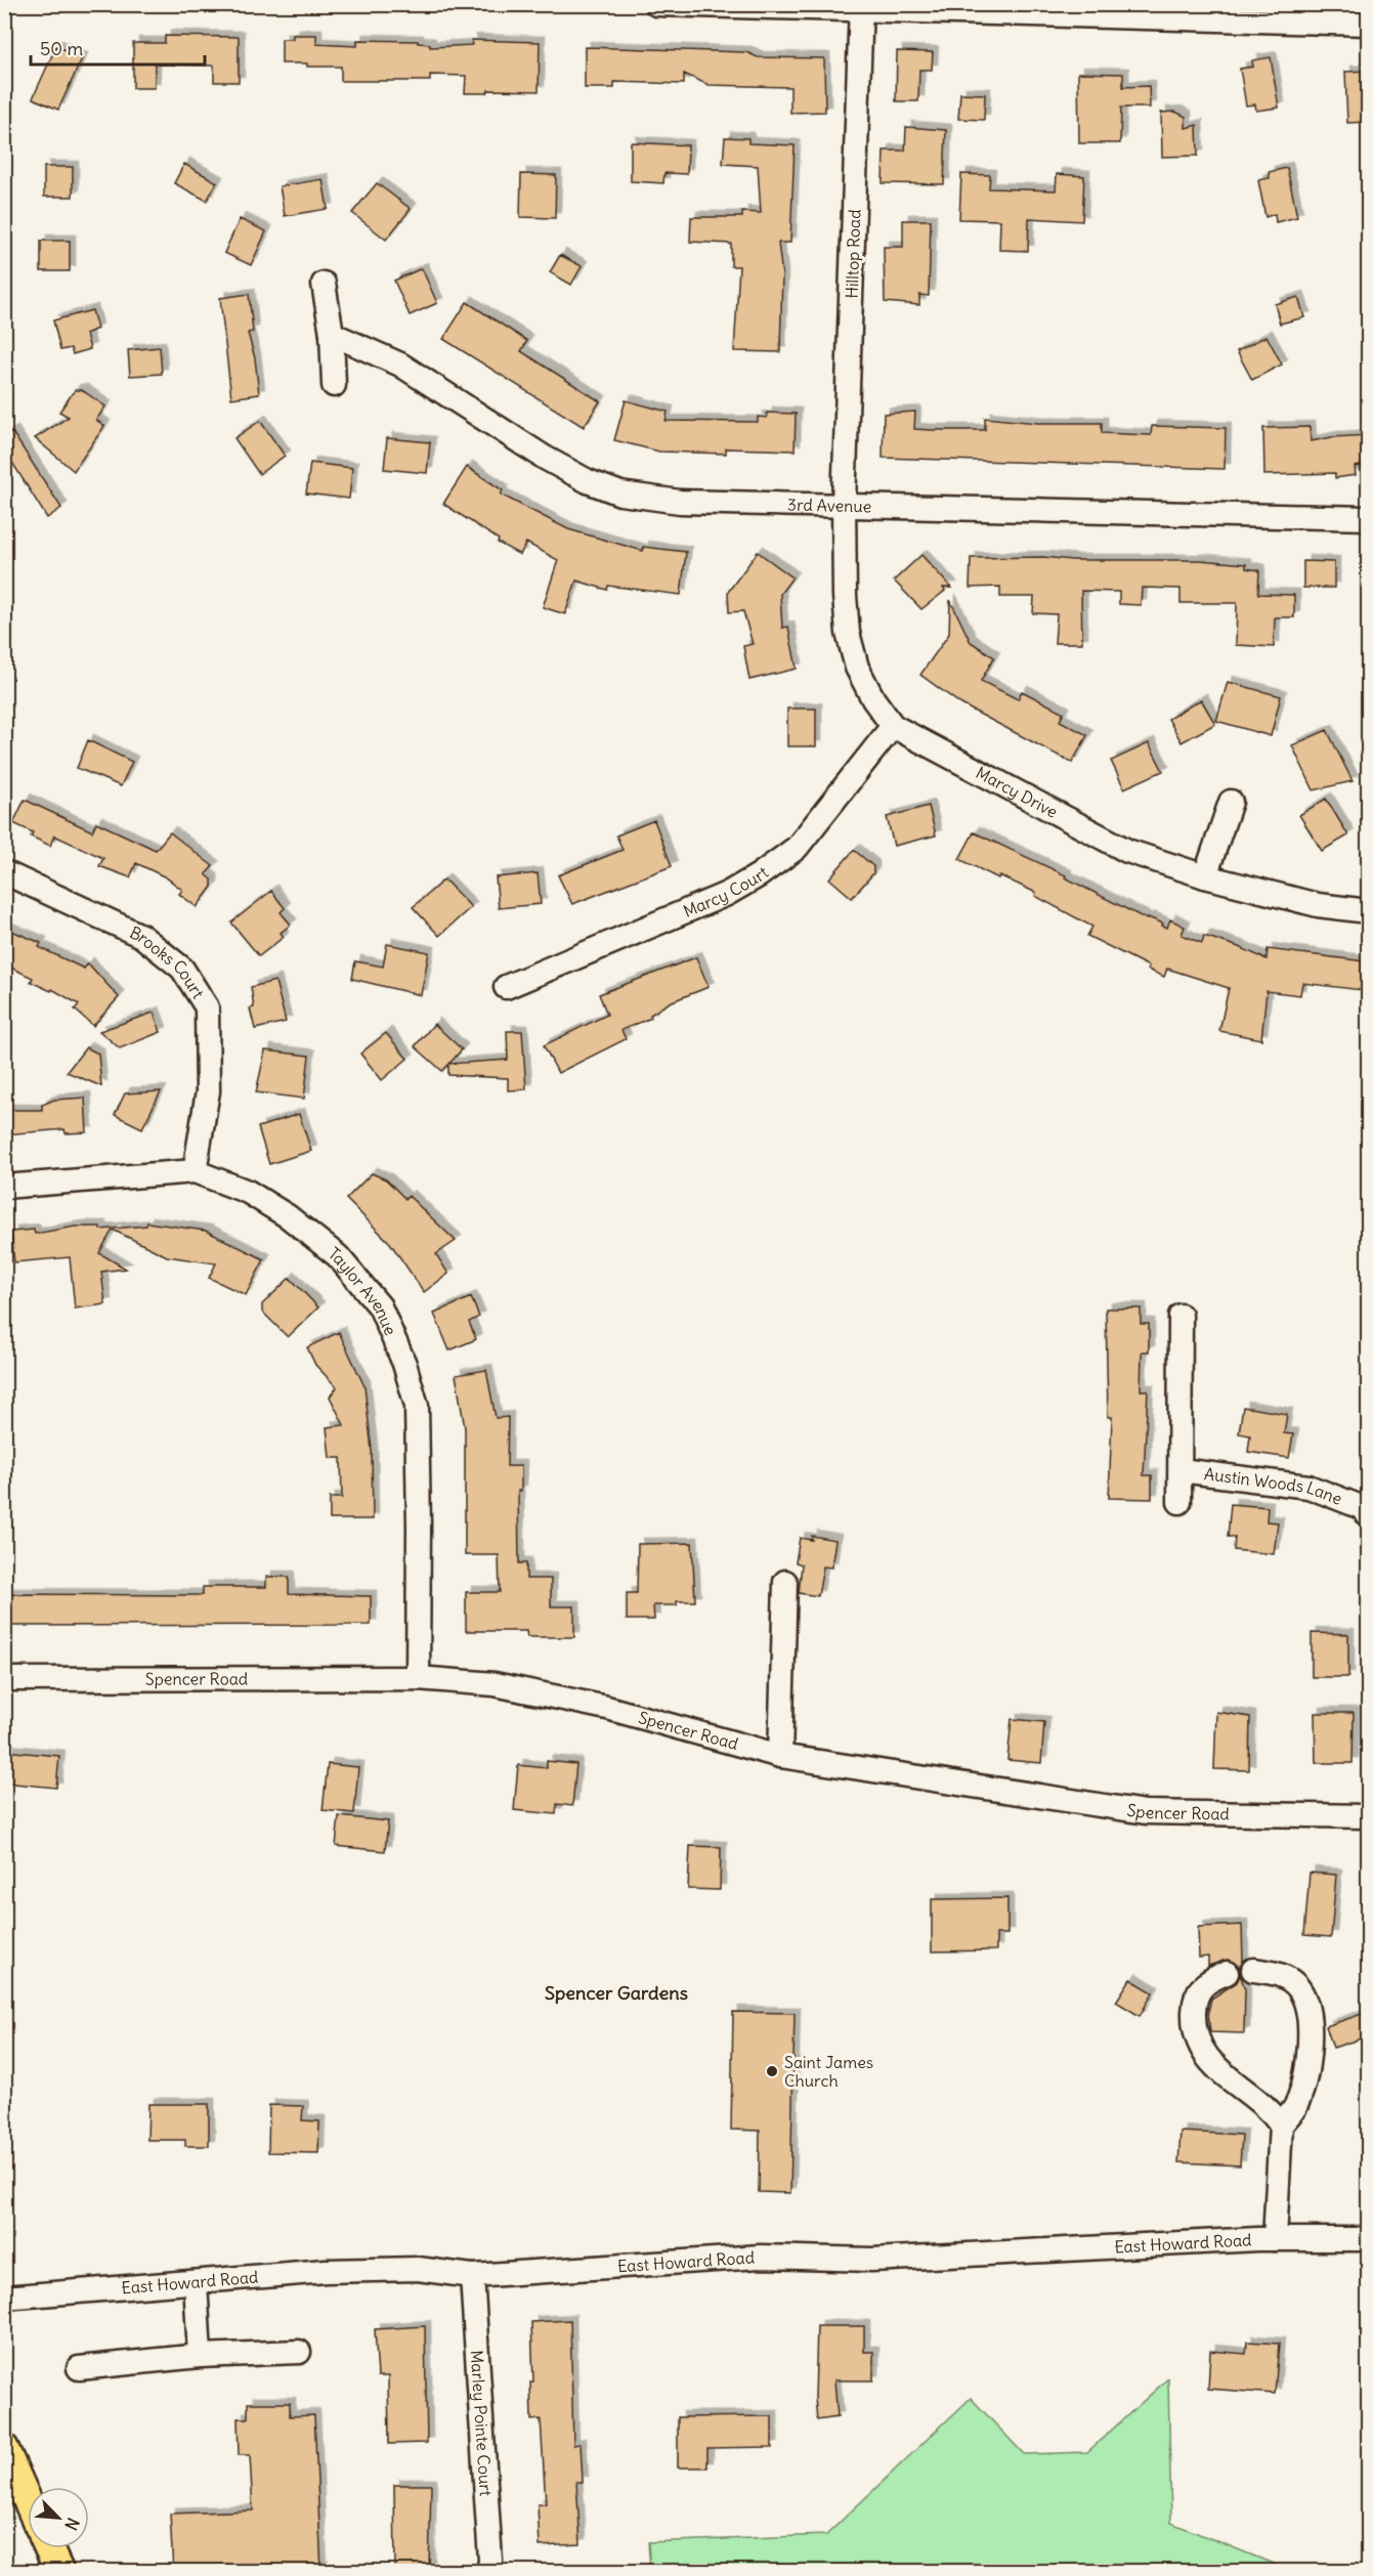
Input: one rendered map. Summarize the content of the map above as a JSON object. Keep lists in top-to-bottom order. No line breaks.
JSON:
{"streets":{"street":["Hilltop Road","3rd Avenue","Marcy Drive","Marcy Court","Brooks Court","Taylor Avenue","Austin Woods Lane","Spencer Road","East Howard Road","Marley Pointe Court"]},"crossings":[["Hilltop Road","3rd Avenue"],["Hilltop Road","Marcy Drive"],["3rd Avenue","Marcy Drive"],["Marcy Drive","Marcy Court"],["Brooks Court","Taylor Avenue"],["Taylor Avenue","Spencer Road"],["East Howard Road","Marley Pointe Court"]],"districts":["Spencer Gardens"],"places":["Saint James Church"],"scale_bar":"50 m","north":"bottom right"}
